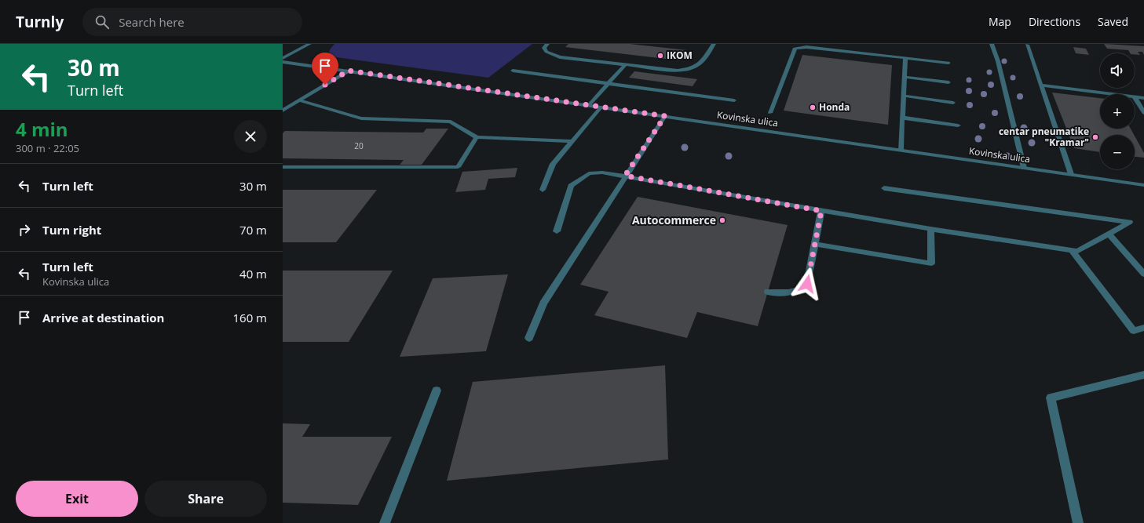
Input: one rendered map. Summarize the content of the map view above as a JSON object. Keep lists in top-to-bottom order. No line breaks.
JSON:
{"streets":{"street":["Kovinska ulica"]},"places":["IKOM","Honda","centar pneumatike \"Kramar\"","Autocommerce"],"house_numbers":["20"],"page":{"header":"Turnly","search":"Search here","nav":["Map","Directions","Saved"],"turn":["30 m","Turn left"],"map_buttons":["+","−"],"heading":["4 min","300 m · 22:05"],"list":[{"name":"Turn left","value":"30 m"},{"name":"Turn right","value":"70 m"},{"name":"Turn left","note":"Kovinska ulica","value":"40 m"},{"name":"Arrive at destination","value":"160 m"}],"buttons":["Exit","Share"]}}
